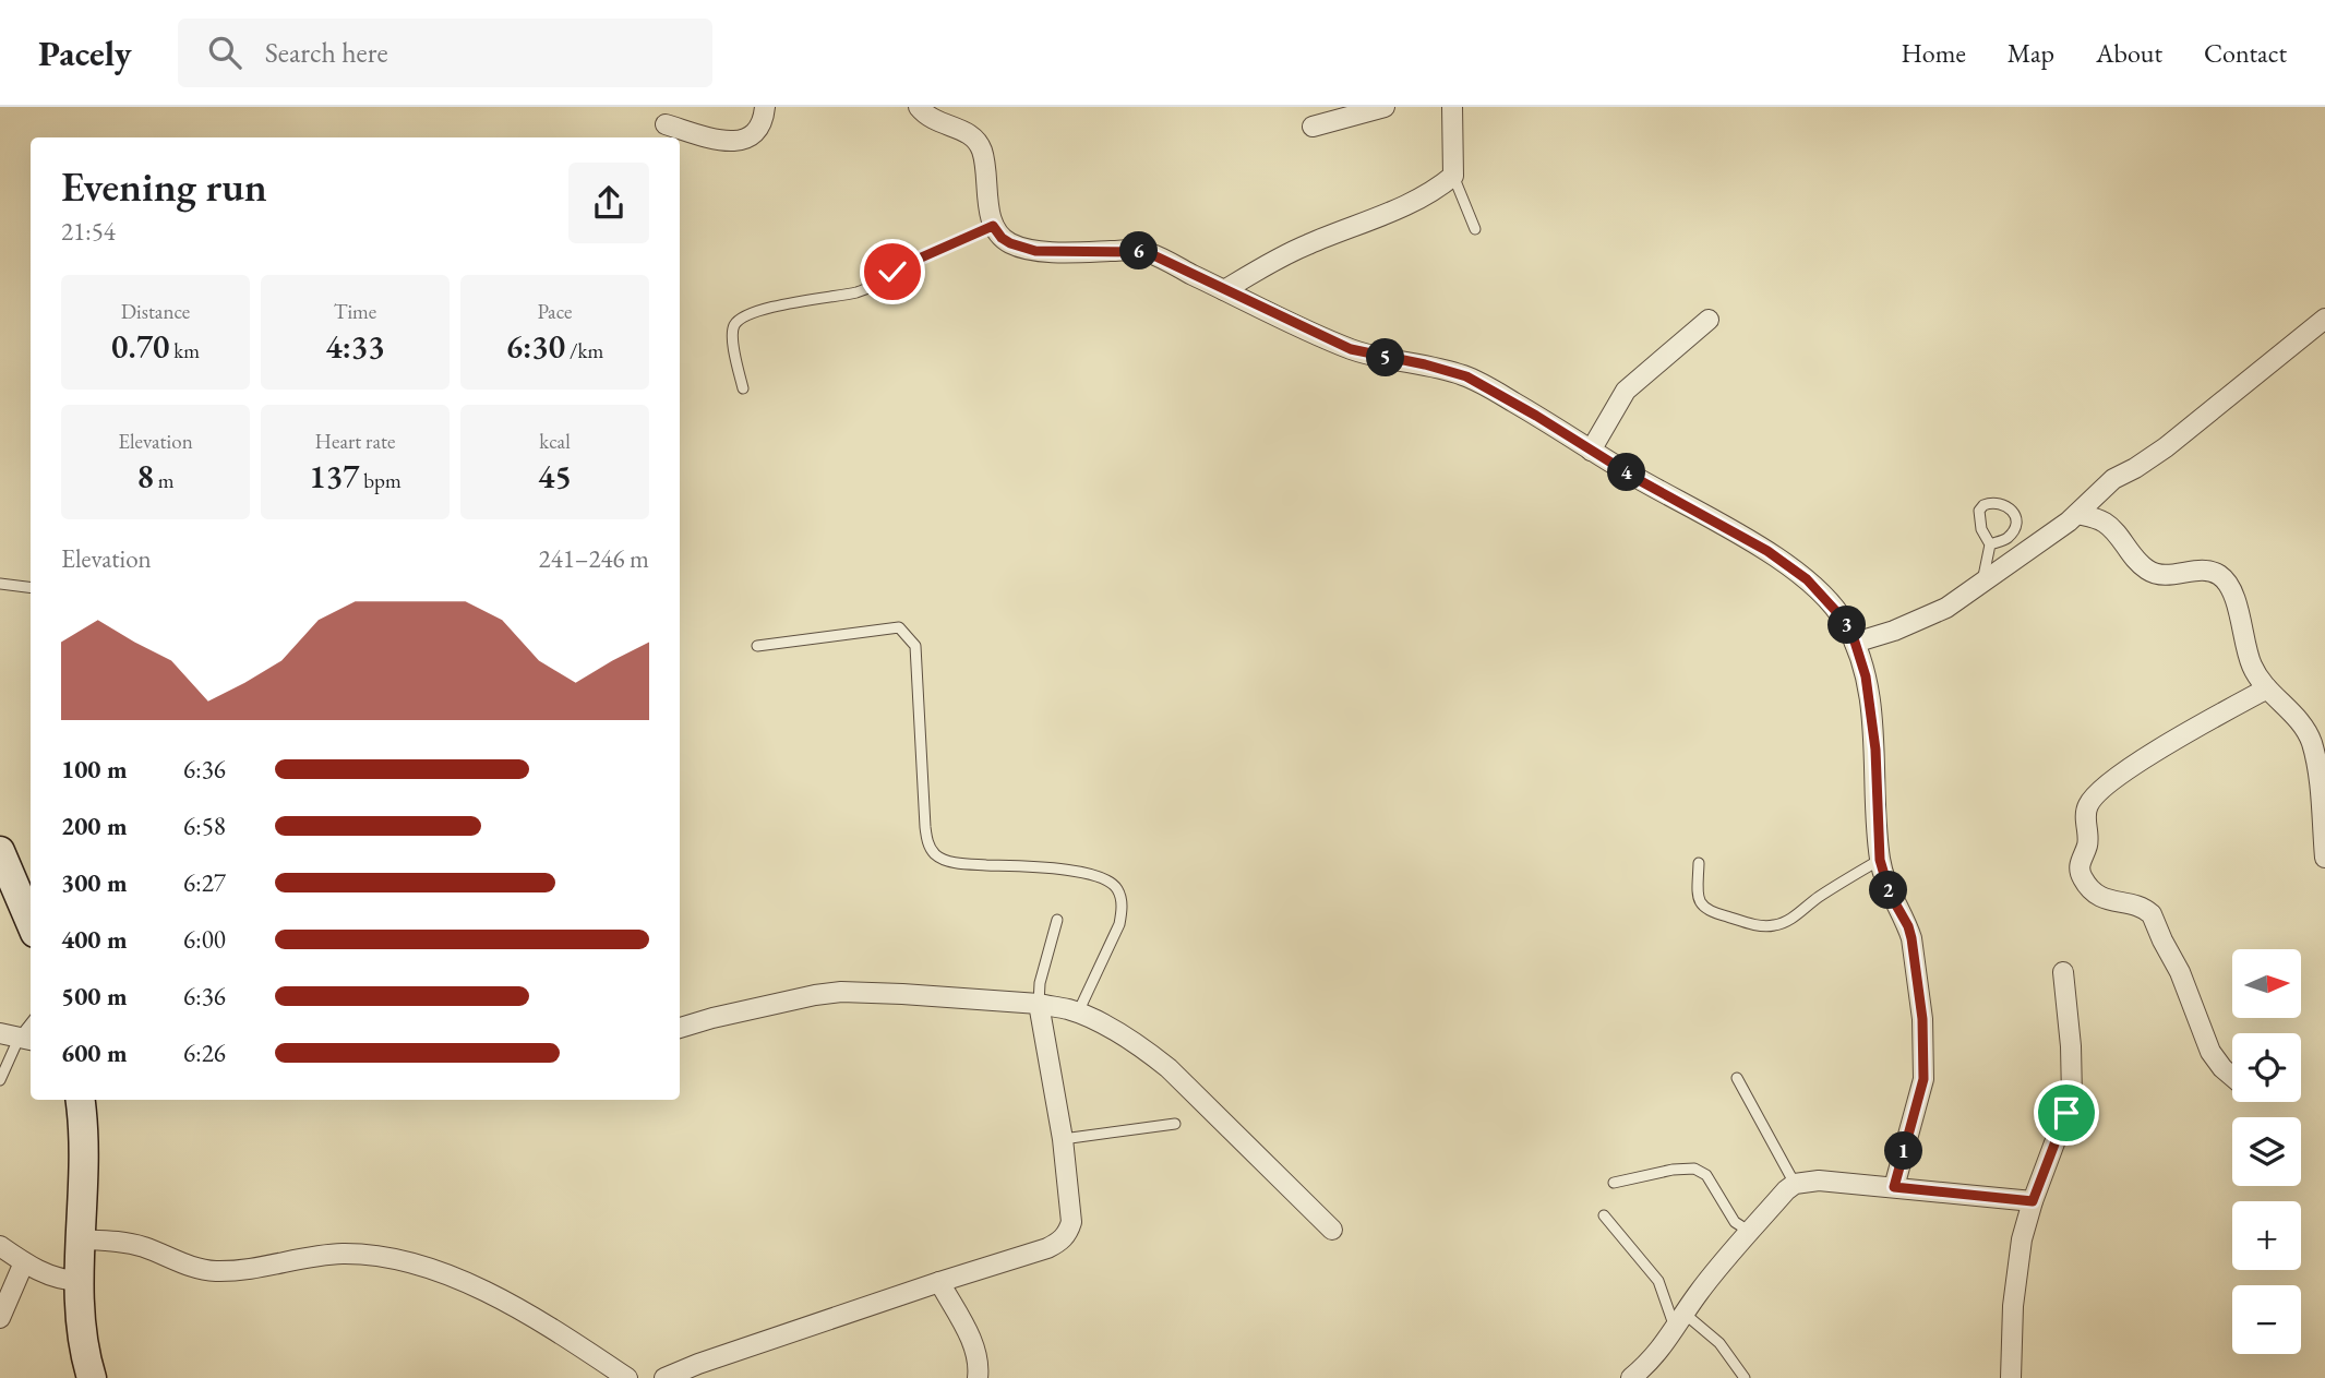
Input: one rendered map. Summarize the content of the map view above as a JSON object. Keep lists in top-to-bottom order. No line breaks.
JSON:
{"north":"right","page":{"header":"Pacely","search":"Search here","nav":["Home","Map","About","Contact"],"heading":["Evening run","21:54"],"pins":["6","5","4","3","2","1"],"stats":[["Distance","0.70 km"],["Time","4:33"],["Pace","6:30 /km"],["Elevation","8 m"],["Heart rate","137 bpm"],["kcal","45"]],"chart":["Elevation","241–246 m"],"list":[{"name":"100 m","note":"6:36"},{"name":"200 m","note":"6:58"},{"name":"300 m","note":"6:27"},{"name":"400 m","note":"6:00"},{"name":"500 m","note":"6:36"},{"name":"600 m","note":"6:26"}],"map_buttons":["+","−"]}}
